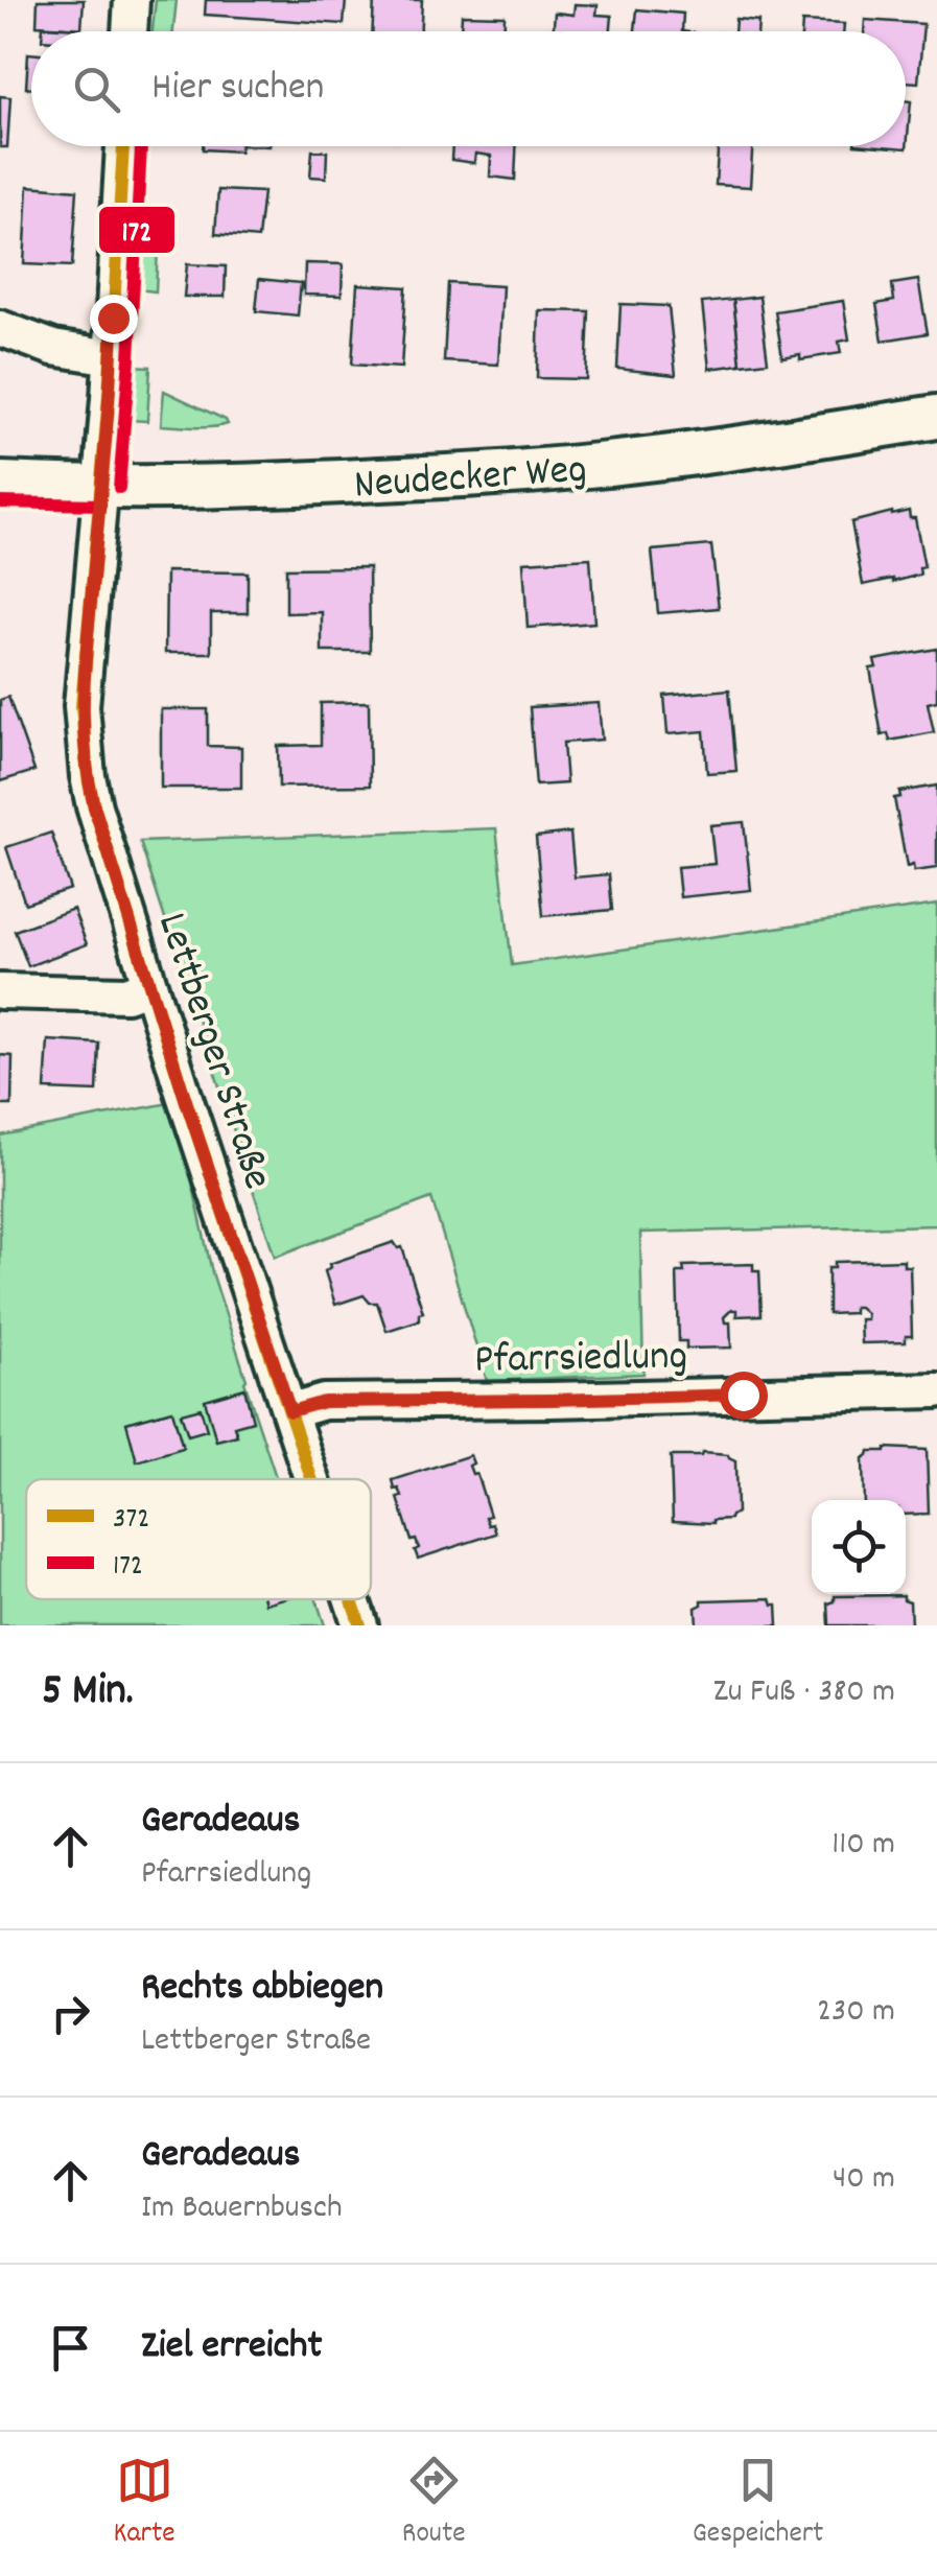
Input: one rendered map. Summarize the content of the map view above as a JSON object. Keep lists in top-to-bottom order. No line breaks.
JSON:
{"streets":{"street":["Neudecker Weg","Lettberger Straße","Pfarrsiedlung"]},"crossings":[["Neudecker Weg","Lettberger Straße"],["Lettberger Straße","Pfarrsiedlung"]],"lines":["transit line 372","transit line 172"],"legend":["372","172"],"page":{"search":"Hier suchen","heading":["5 Min.","Zu Fuß · 380 m"],"list":[["Geradeaus","Pfarrsiedlung","110 m"],["Rechts abbiegen","Lettberger Straße","230 m"],["Geradeaus","Im Bauernbusch","40 m"],"Ziel erreicht"],"nav":["Karte","Route","Gespeichert"]}}
